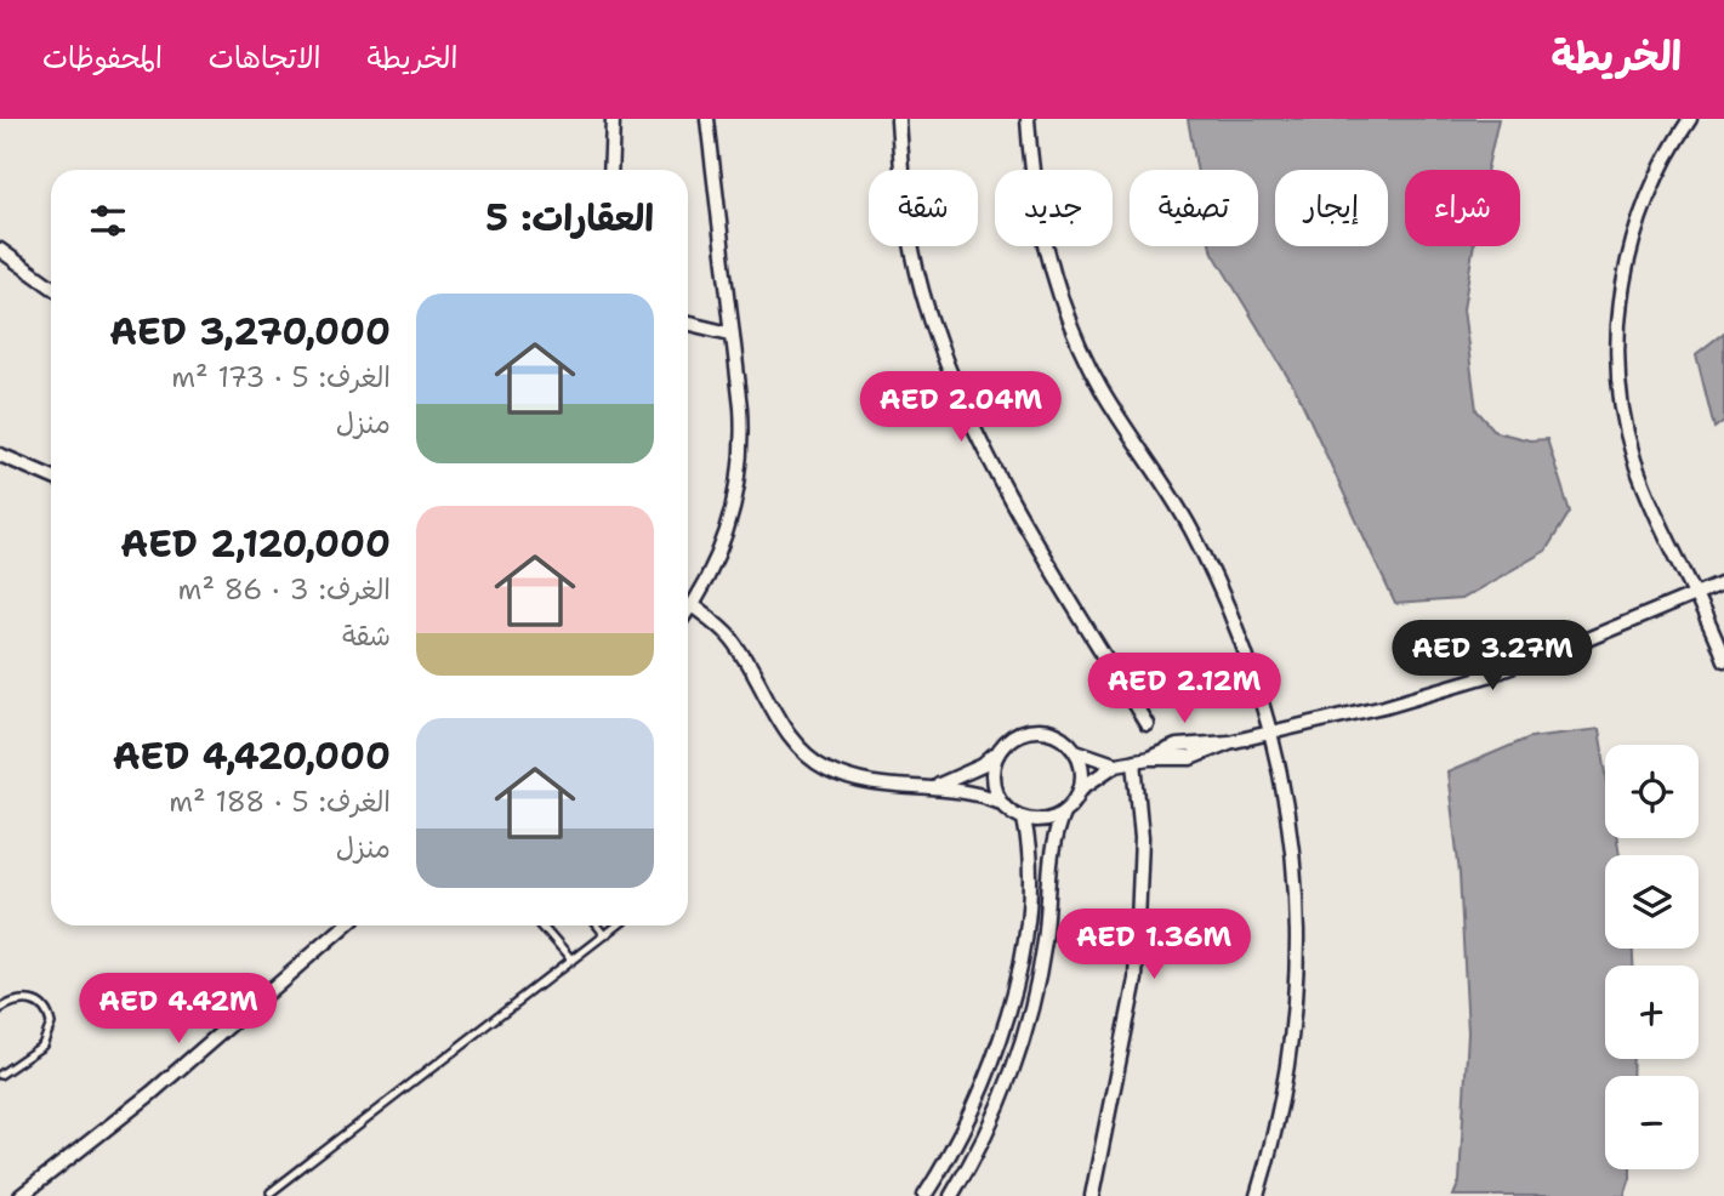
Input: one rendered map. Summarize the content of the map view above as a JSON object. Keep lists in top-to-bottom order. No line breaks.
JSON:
{"page":{"header":"الخريطة","nav":["الخريطة","الاتجاهات","المحفوظات"],"chip":["شراء","إيجار","تصفية","جديد","شقة"],"heading":"العقارات: 5","list":[{"name":"AED 3,270,000","note":"الغرف: 5 · 173 m² · منزل"},{"name":"AED 2,120,000","note":"الغرف: 3 · 86 m² · شقة"},{"name":"AED 4,420,000","note":"الغرف: 5 · 188 m² · منزل"}],"price":["AED 2.04M","AED 3.27M","AED 2.12M","AED 1.36M","AED 4.42M"],"map_buttons":["+","−"]}}
